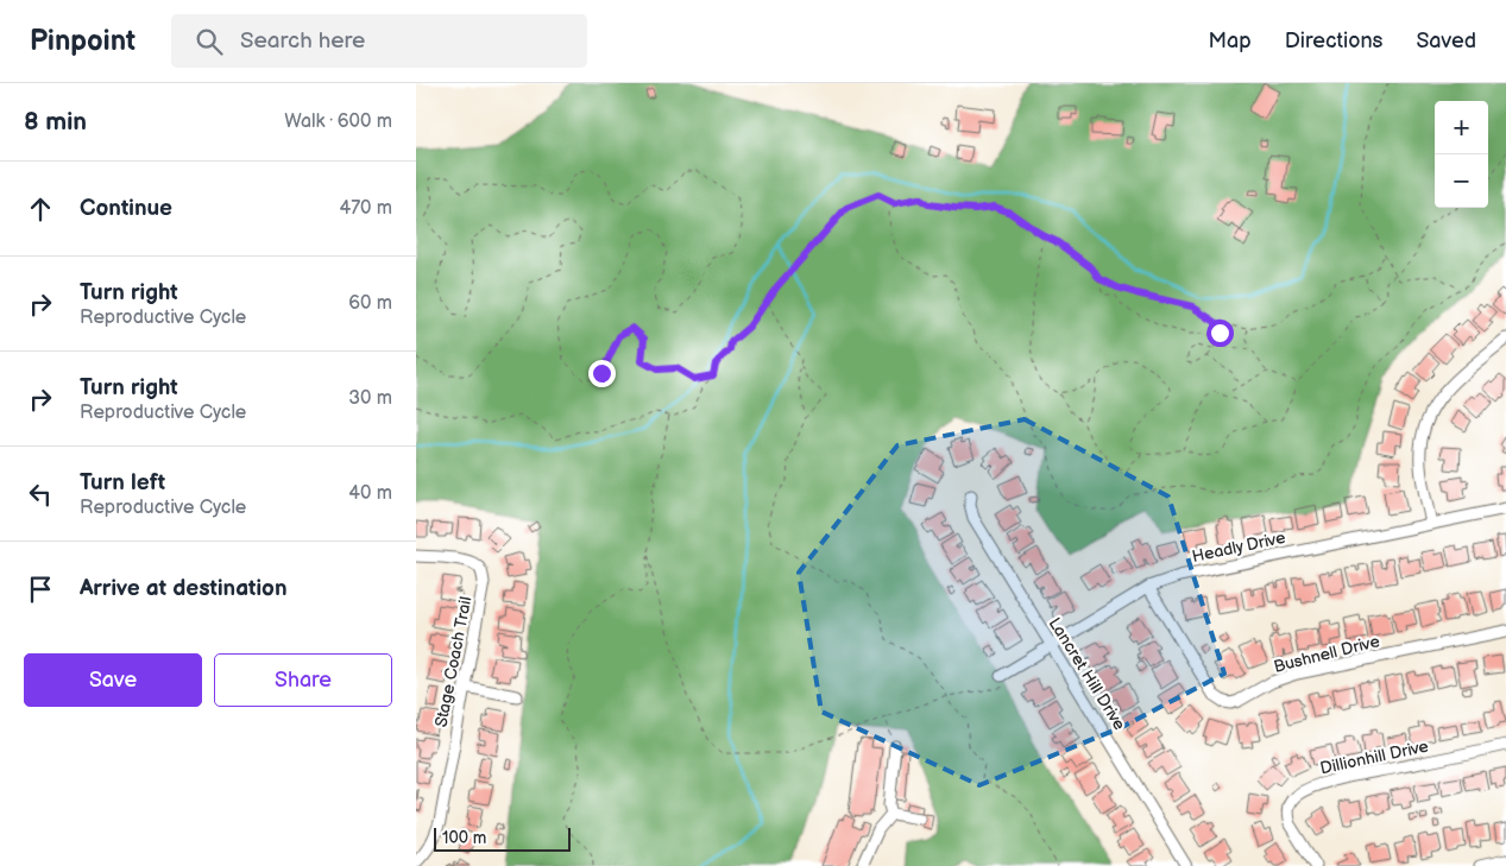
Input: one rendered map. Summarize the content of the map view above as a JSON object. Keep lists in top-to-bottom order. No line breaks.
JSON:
{"streets":{"street":["Headly Drive","Bushnell Drive","Stage Coach Trail","Lancret Hill Drive","Dillionhill Drive"]},"crossings":[["Headly Drive","Bushnell Drive"],["Headly Drive","Lancret Hill Drive"]],"scale_bar":"100 m","page":{"header":"Pinpoint","search":"Search here","nav":["Map","Directions","Saved"],"heading":["8 min","Walk · 600 m"],"map_buttons":["+","−"],"list":[["Continue","470 m"],["Turn right","Reproductive Cycle","60 m"],["Turn right","Reproductive Cycle","30 m"],["Turn left","Reproductive Cycle","40 m"],"Arrive at destination"],"buttons":["Save","Share"],"scale":"100 m"}}
